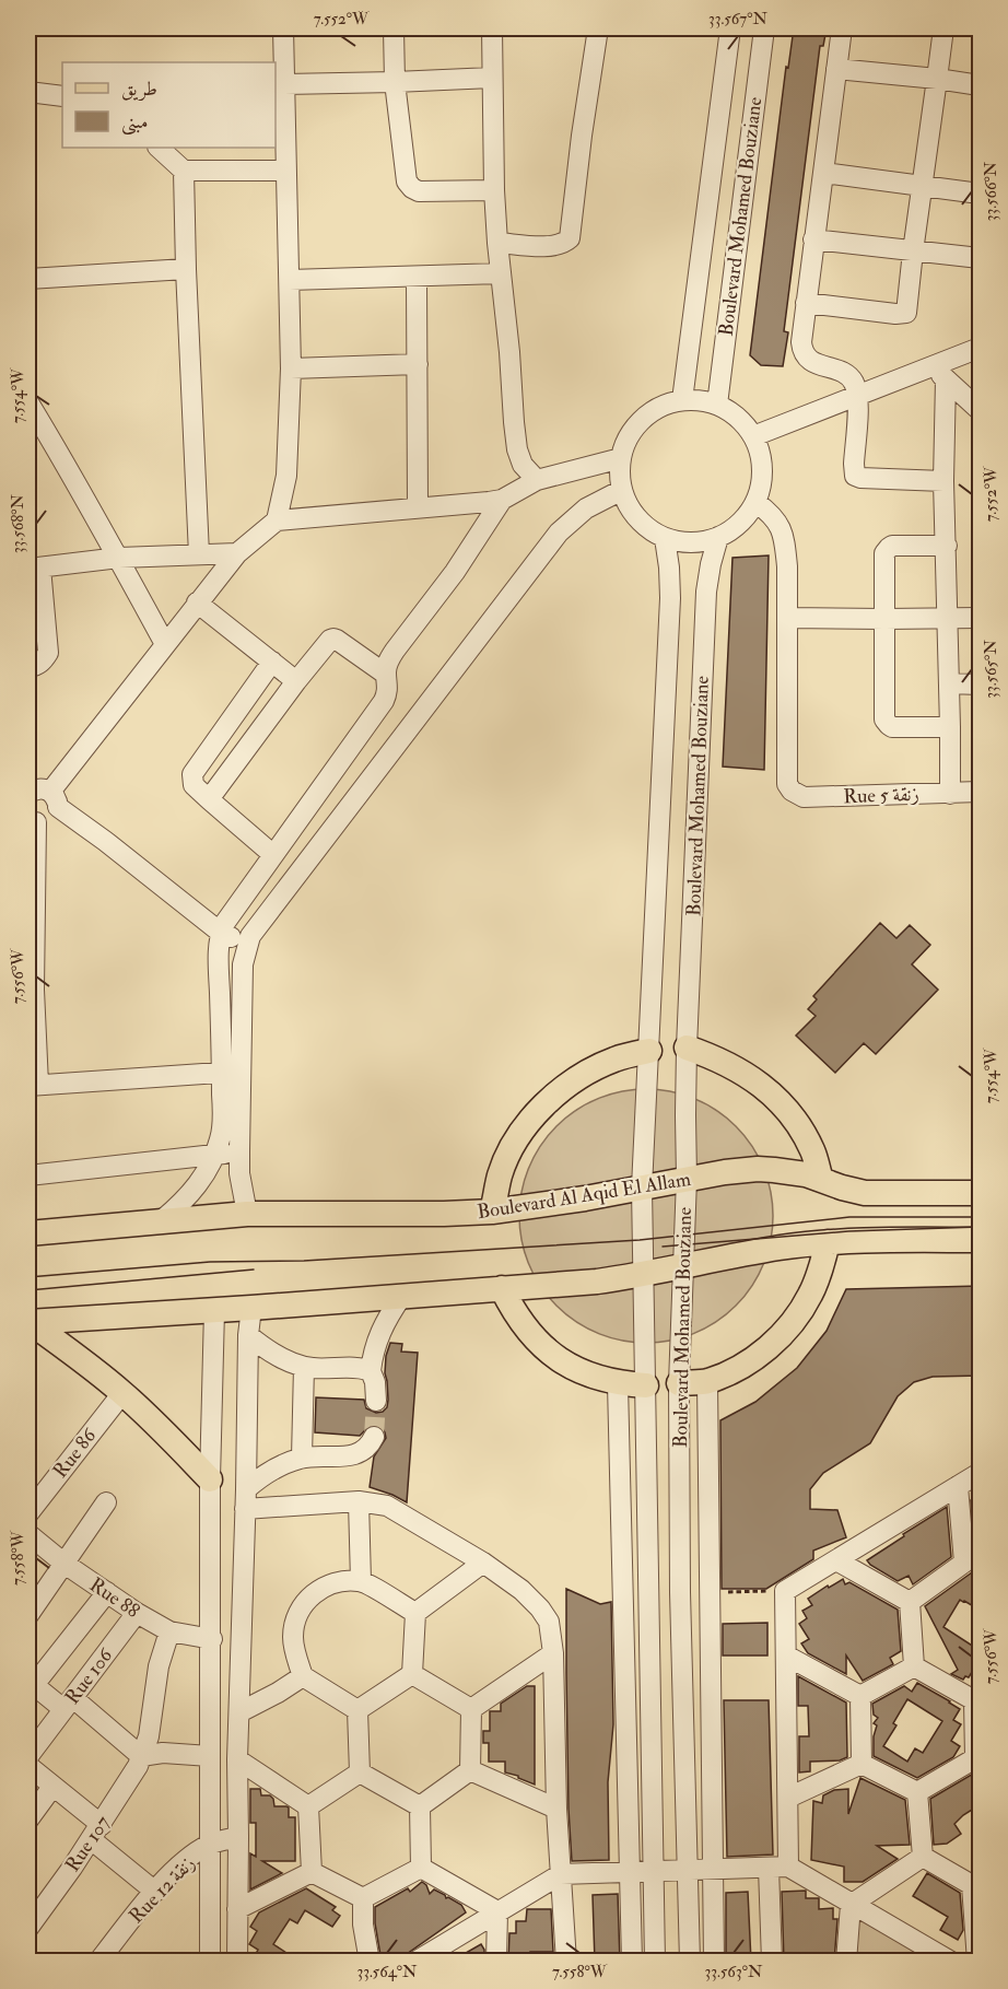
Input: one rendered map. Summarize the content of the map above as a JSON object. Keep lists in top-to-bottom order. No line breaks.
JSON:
{"streets":{"main road":["Boulevard Al Aqid El Allam"],"street":["Boulevard Mohamed Bouziane","Rue 5 زنقة","Rue 86","Rue 88","Rue 106","Rue 107","Rue 12 زنقة"]},"crossings":[["Boulevard Mohamed Bouziane","Boulevard Al Aqid El Allam"],["Rue 88","Rue 106"],["Rue 88","Rue 107"]],"legend":["طريق","مبنى"],"coordinates":["7.552°W","33.567°N","33.566°N","7.554°W","33.568°N","33.565°N","7.556°W","7.558°W","33.564°N","33.563°N"]}
